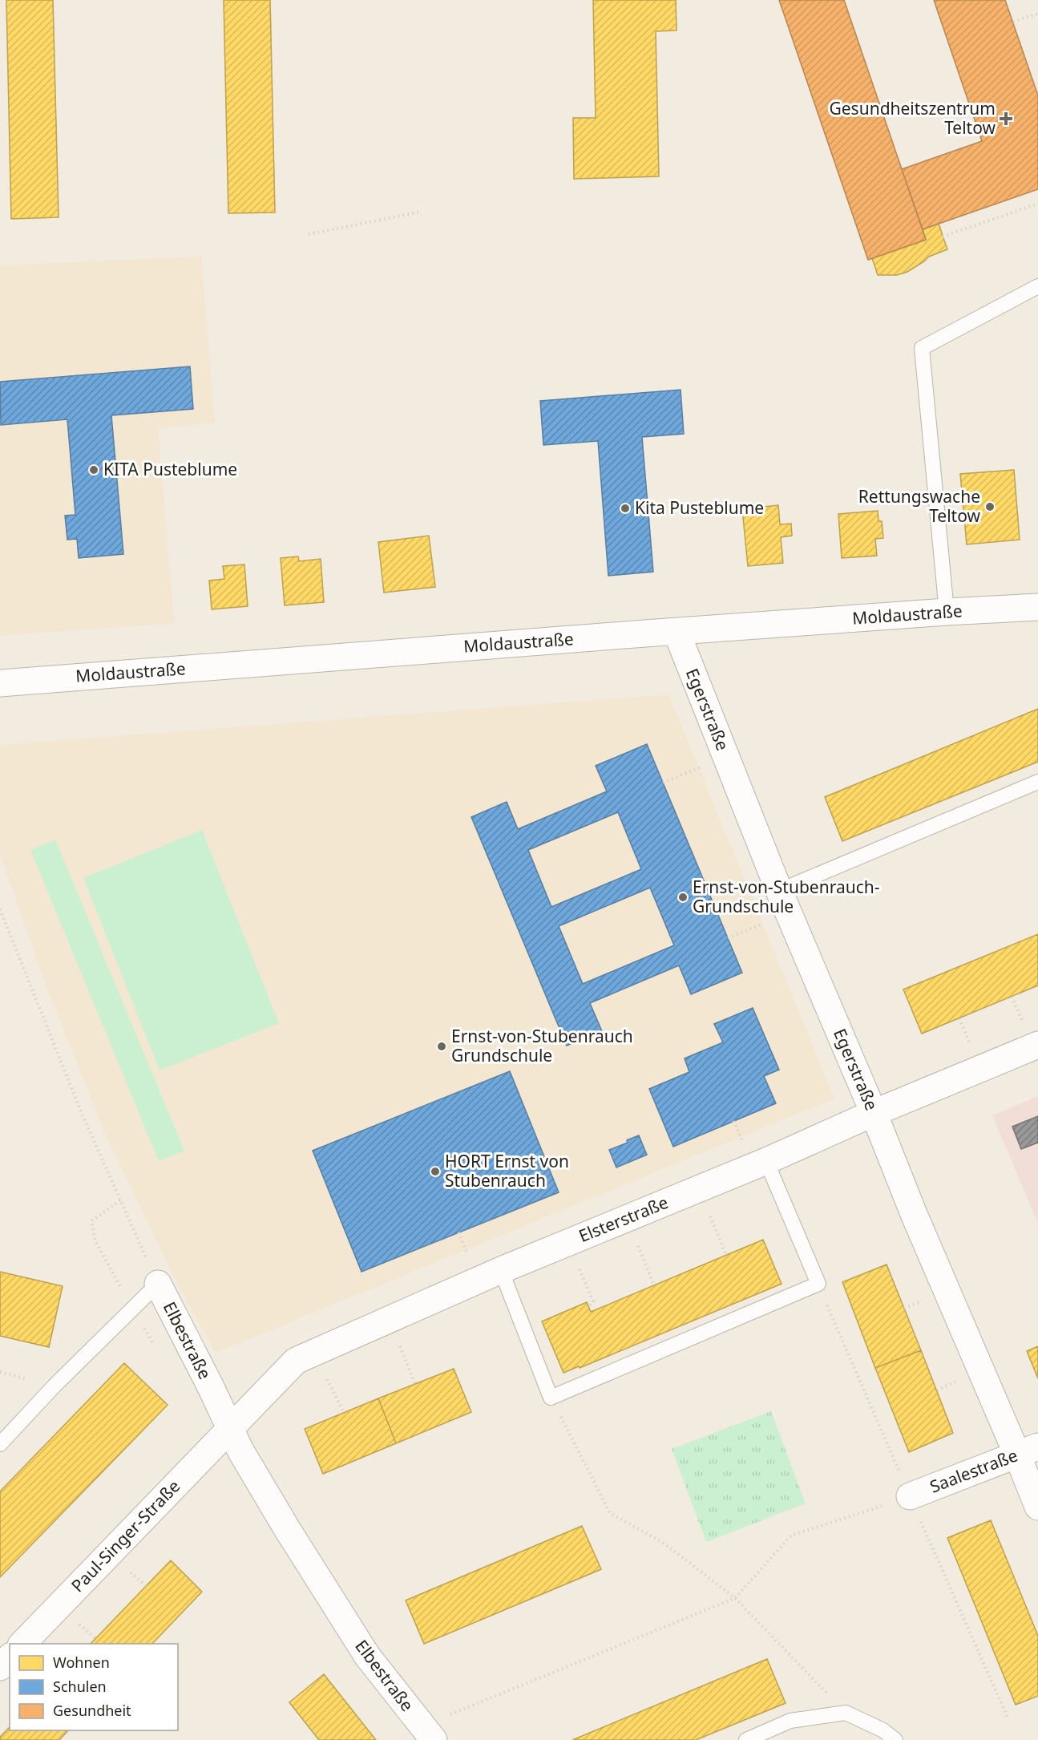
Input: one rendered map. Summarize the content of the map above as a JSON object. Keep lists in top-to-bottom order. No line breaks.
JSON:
{"streets":{"street":["Moldaustraße","Egerstraße","Elsterstraße","Elbestraße","Saalestraße","Paul-Singer-Straße"]},"crossings":[["Moldaustraße","Egerstraße"],["Egerstraße","Elsterstraße"],["Egerstraße","Saalestraße"],["Elsterstraße","Elbestraße"],["Elsterstraße","Paul-Singer-Straße"],["Elbestraße","Paul-Singer-Straße"]],"places":{"health":["Gesundheitszentrum Teltow"],"other":["KITA Pusteblume","Rettungswache Teltow","Kita Pusteblume","Ernst-von-Stubenrauch- Grundschule","Ernst-von-Stubenrauch Grundschule","HORT Ernst von Stubenrauch"]},"legend":["Wohnen","Schulen","Gesundheit"]}
